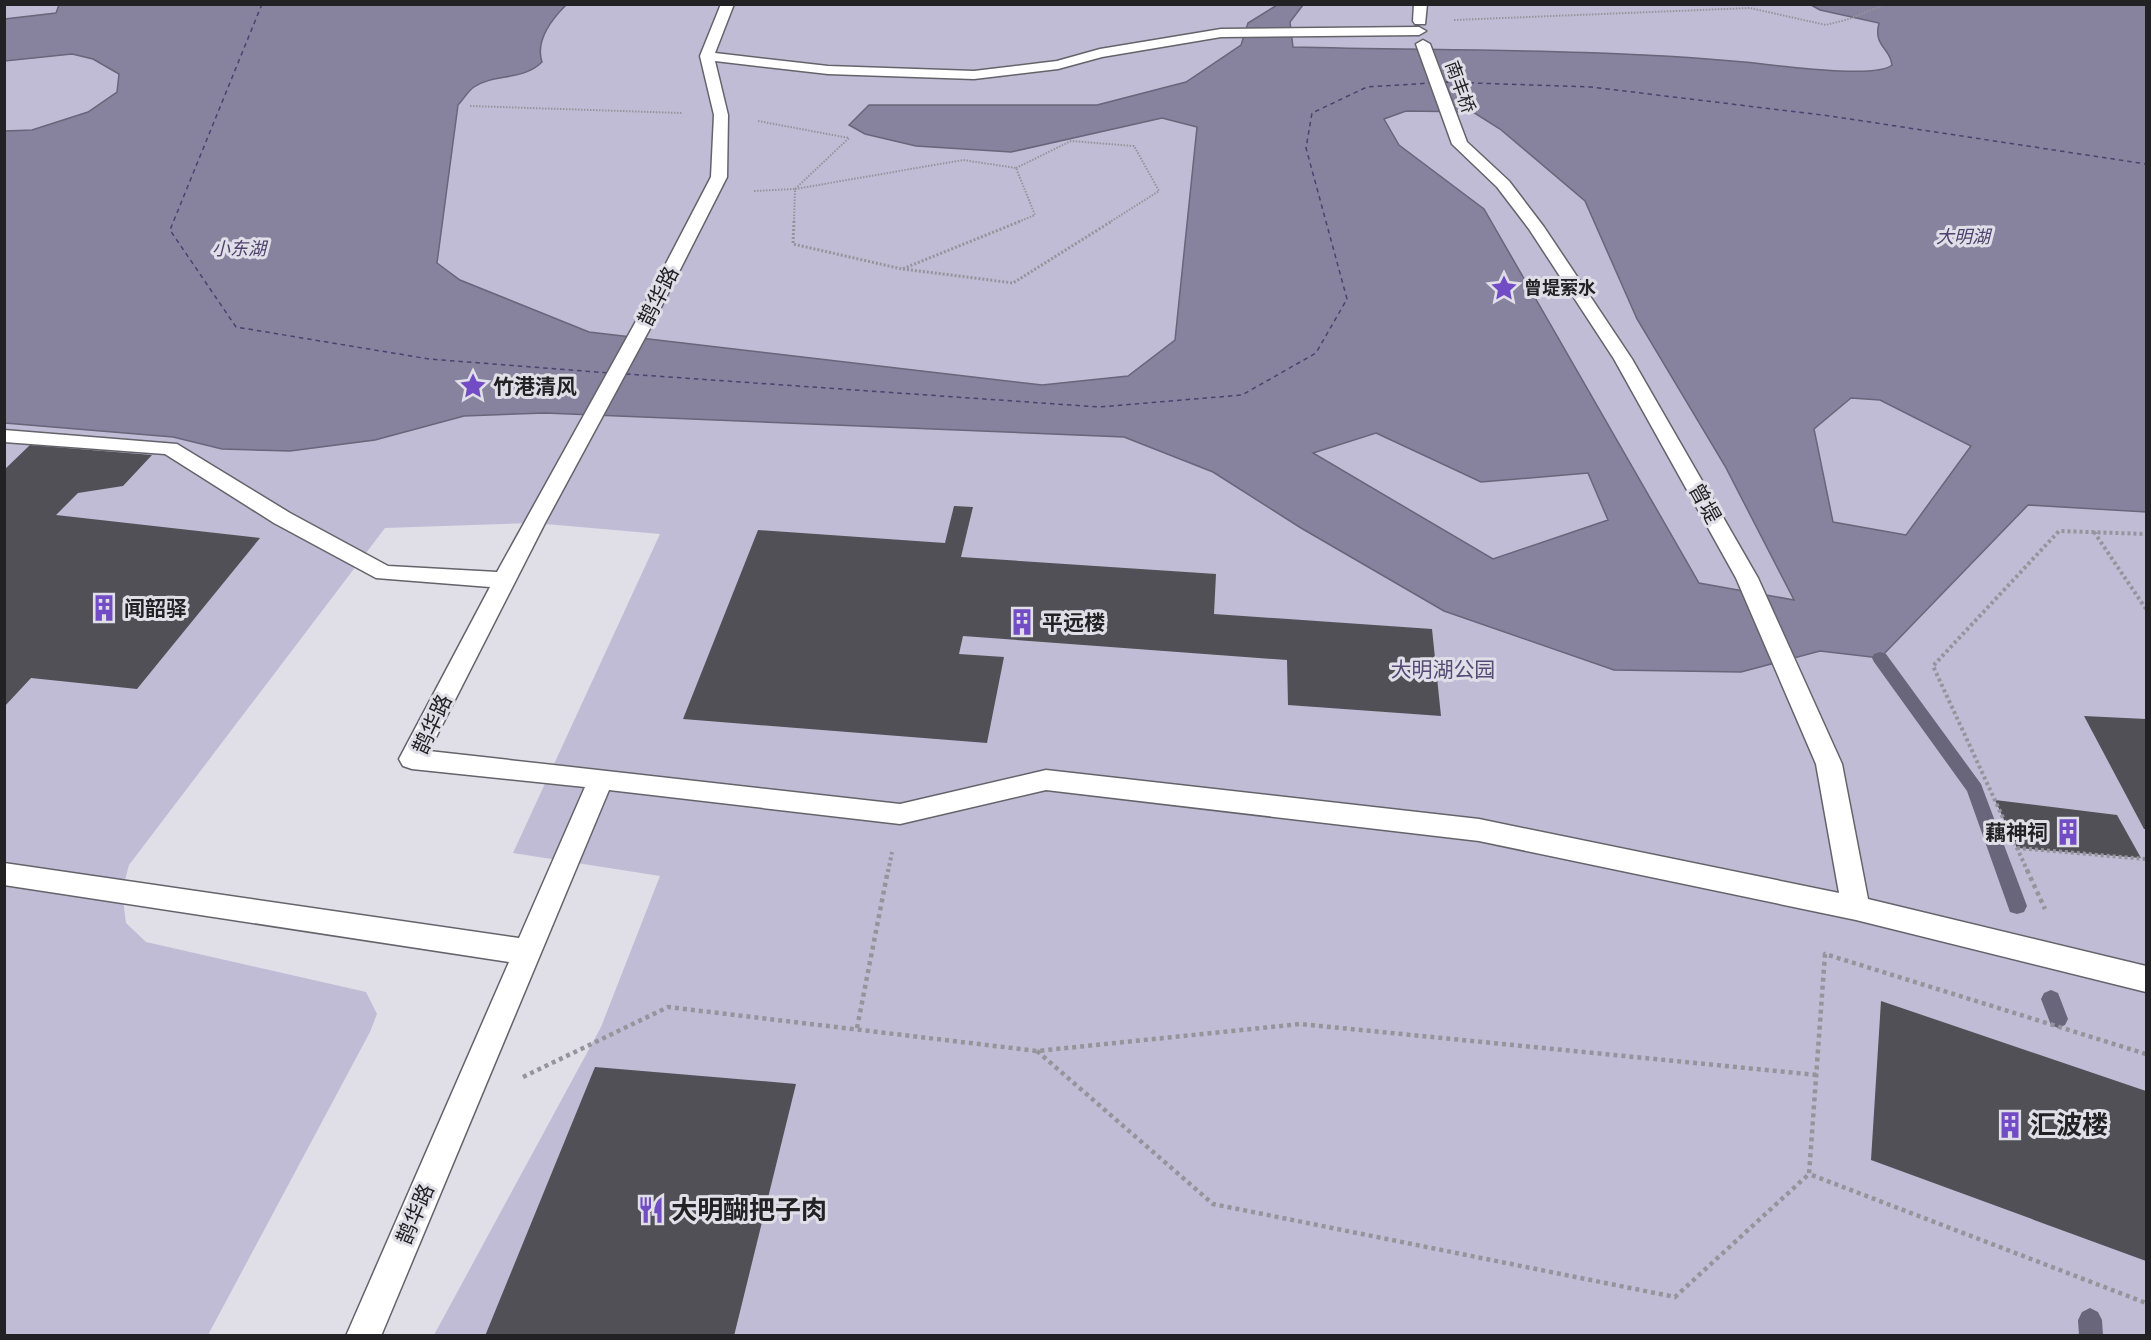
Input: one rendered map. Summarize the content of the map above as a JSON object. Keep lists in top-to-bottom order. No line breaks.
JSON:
{"streets":{"lane":["南丰桥","鹊华路","曾堤"]},"crossings":[["南丰桥","曾堤"]],"water":["大明湖","小东湖"],"parks":["大明湖公园"],"places":{"place":["曾堤萦水","竹港清风"],"building":["闻韶驿","平远楼","藕神祠","汇波楼"],"restaurant":["大明醐把子肉"]}}
